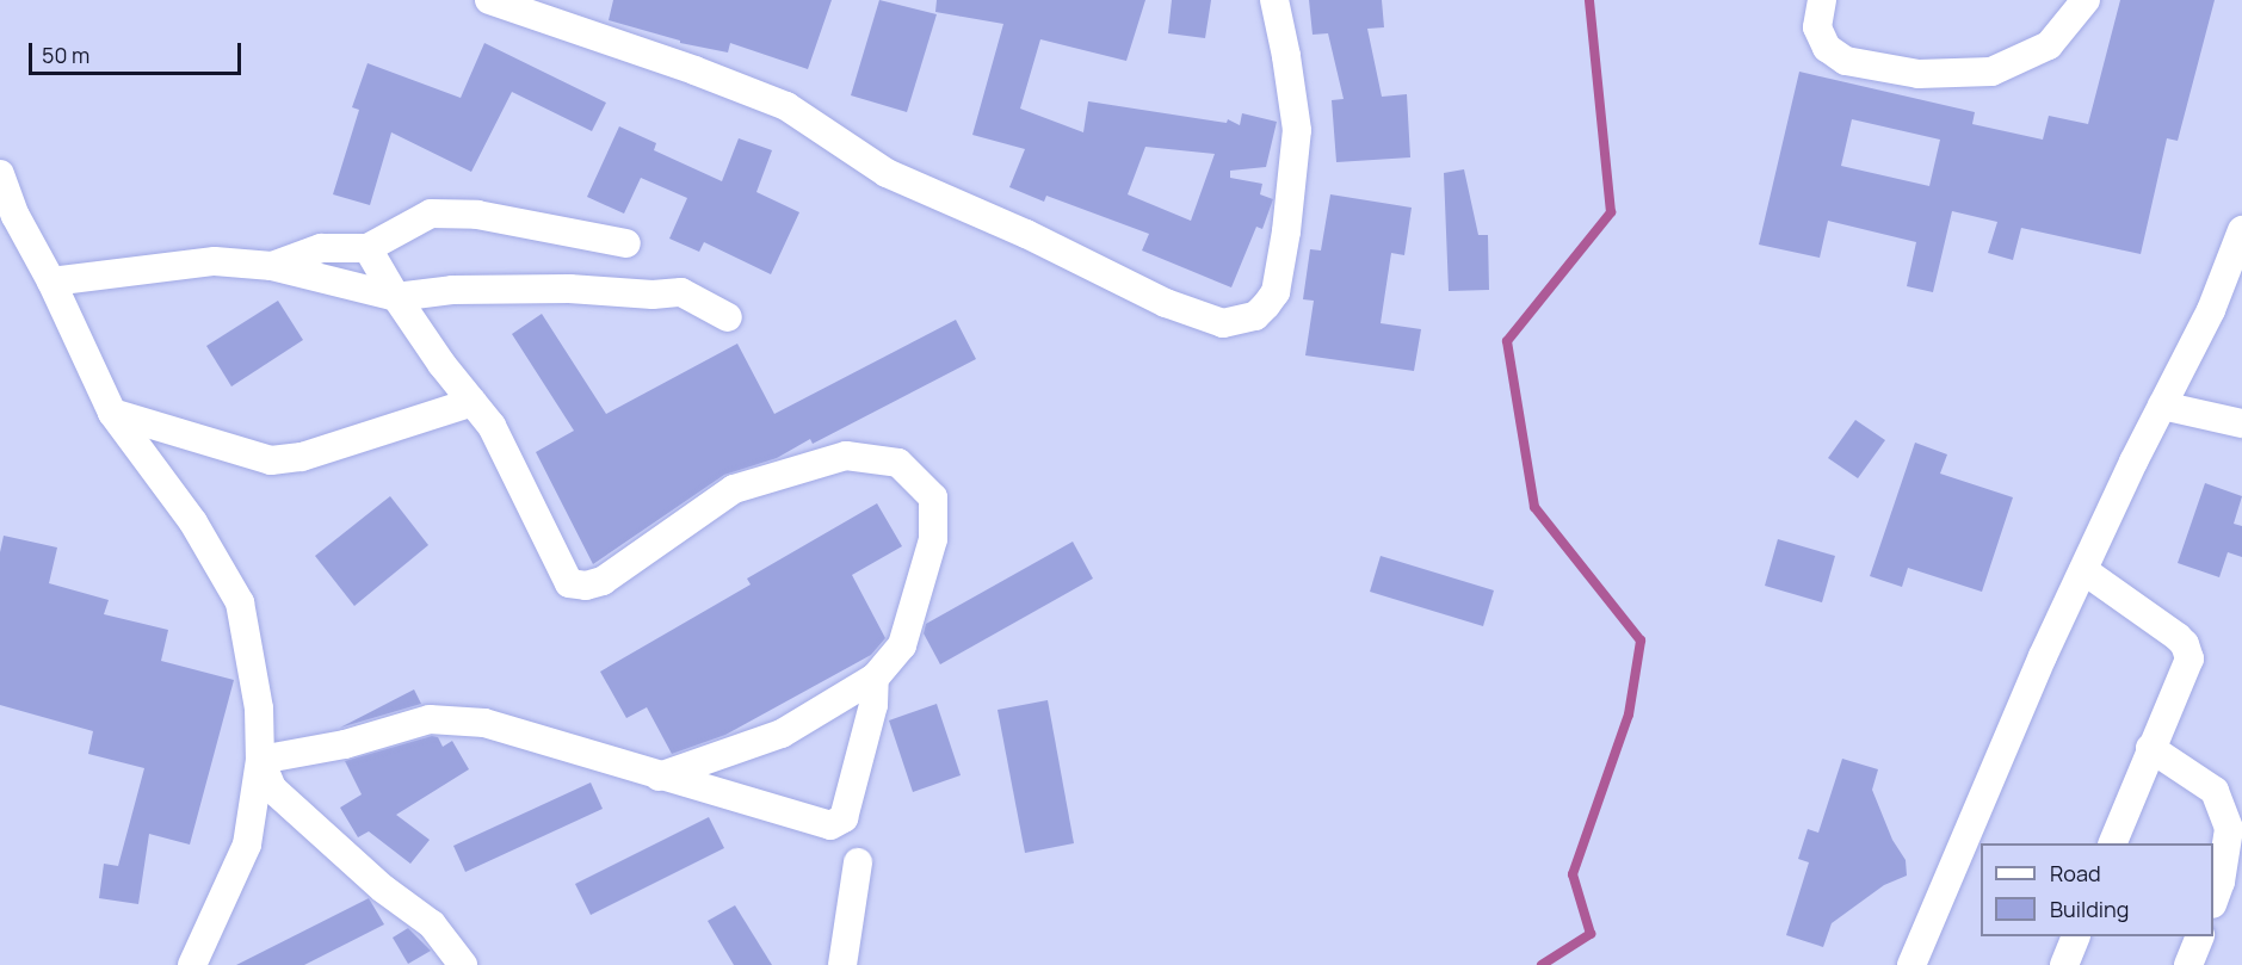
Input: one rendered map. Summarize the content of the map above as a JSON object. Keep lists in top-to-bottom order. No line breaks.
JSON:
{"legend":["Road","Building"],"scale_bar":"50 m"}
